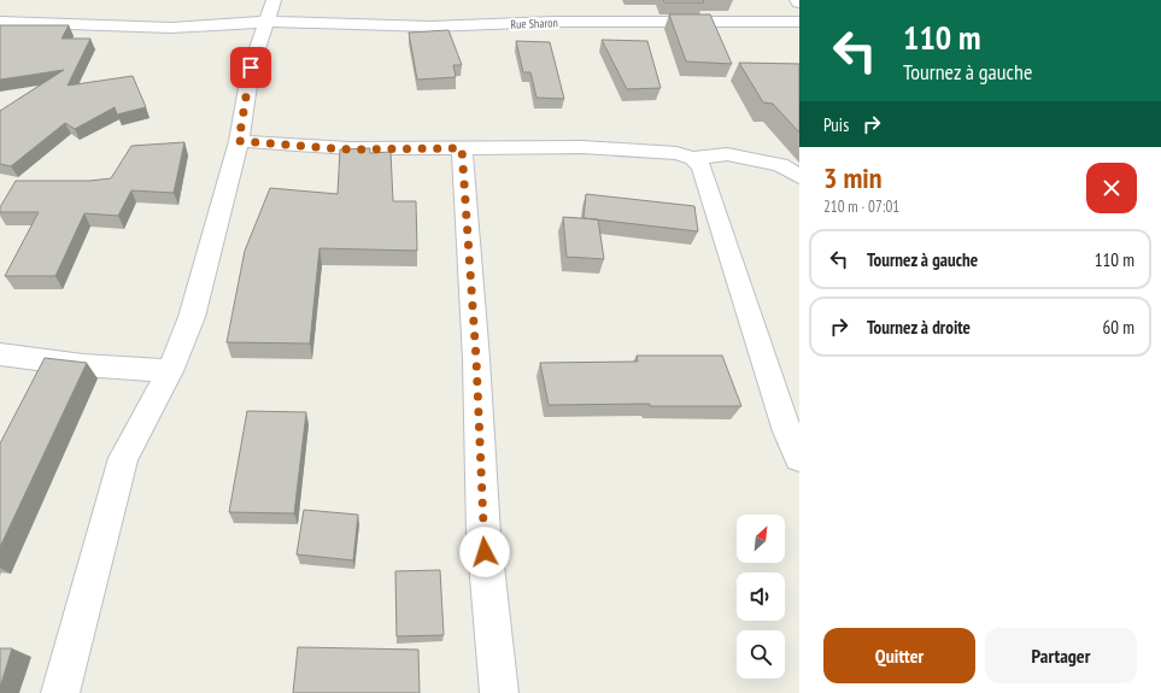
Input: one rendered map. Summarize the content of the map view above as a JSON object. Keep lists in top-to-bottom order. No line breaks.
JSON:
{"streets":{"street":["Rue Sharon"]},"north":"top right","page":{"turn":["110 m","Tournez à gauche"],"then":"Puis","heading":["3 min","210 m · 07:01"],"list":[{"name":"Tournez à gauche","value":"110 m"},{"name":"Tournez à droite","value":"60 m"}],"buttons":["Quitter","Partager"]}}
